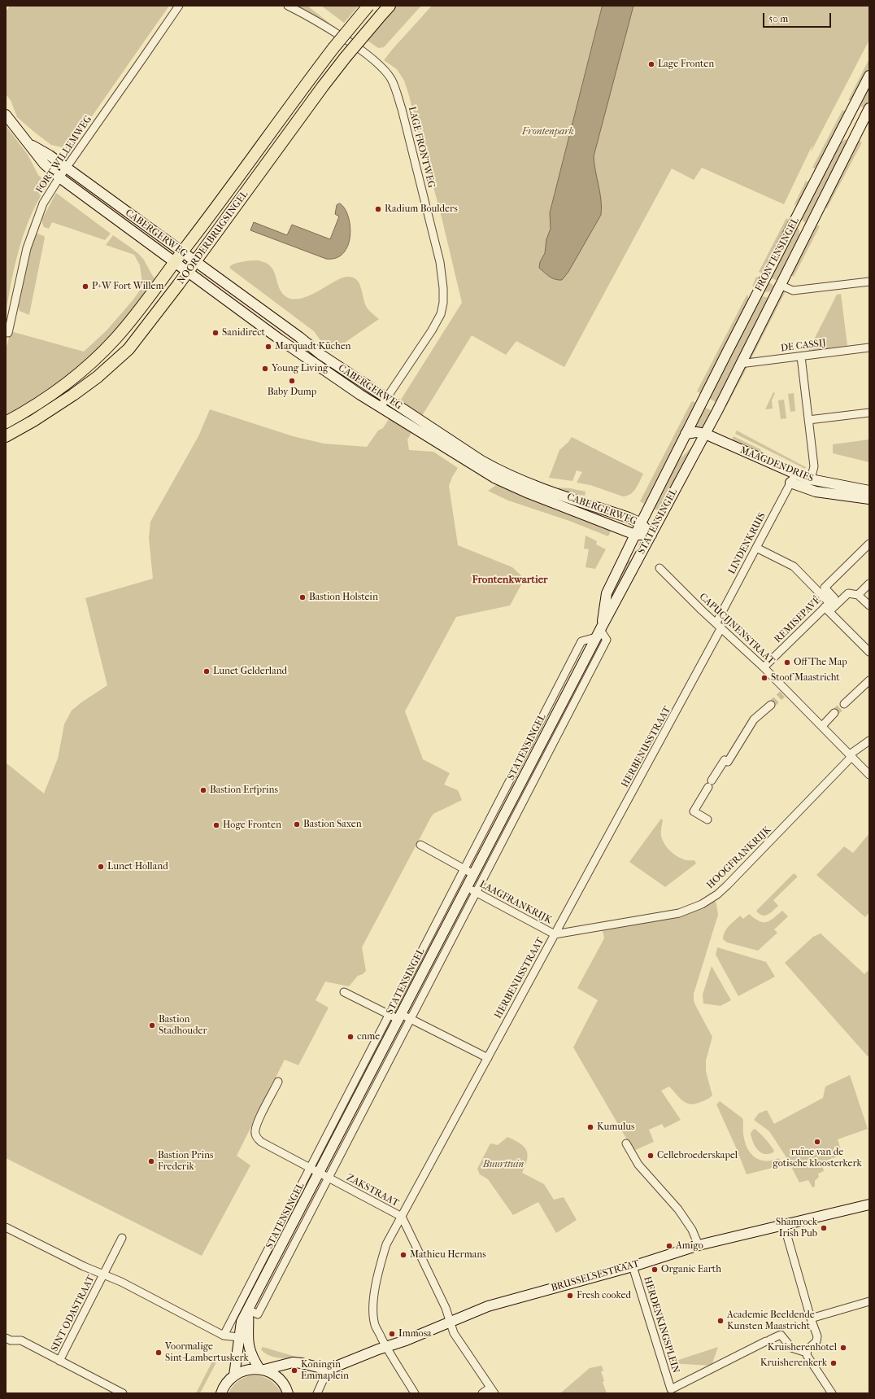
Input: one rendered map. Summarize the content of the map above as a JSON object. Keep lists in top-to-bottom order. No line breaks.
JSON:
{"streets":{"main road":["NOORDERBRUGSINGEL"],"street":["LAGE FRONTWEG","FORT WILLEMWEG","CABERGERWEG","FRONTENSINGEL","DE CASSIJ","MAAGDENDRIES","STATENSINGEL","LINDENKRUIS","REMISEPAVÉ","CAPUCIJNENSTRAAT","HERBENUSSTRAAT","HOOGFRANKRIJK","LAAGFRANKRIJK","ZAKSTRAAT","BRUSSELSESTRAAT","SINT ODASTRAAT","HERDENKINGSPLEIN"]},"crossings":[["LAGE FRONTWEG","CABERGERWEG"],["FORT WILLEMWEG","CABERGERWEG"],["CABERGERWEG","NOORDERBRUGSINGEL"],["CABERGERWEG","STATENSINGEL"],["FRONTENSINGEL","DE CASSIJ"],["FRONTENSINGEL","MAAGDENDRIES"],["FRONTENSINGEL","STATENSINGEL"],["MAAGDENDRIES","STATENSINGEL"],["MAAGDENDRIES","LINDENKRUIS"],["STATENSINGEL","LAAGFRANKRIJK"],["STATENSINGEL","ZAKSTRAAT"],["LINDENKRUIS","CAPUCIJNENSTRAAT"],["LINDENKRUIS","HERBENUSSTRAAT"],["REMISEPAVÉ","CAPUCIJNENSTRAAT"],["CAPUCIJNENSTRAAT","HERBENUSSTRAAT"],["CAPUCIJNENSTRAAT","HOOGFRANKRIJK"],["HERBENUSSTRAAT","HOOGFRANKRIJK"],["HERBENUSSTRAAT","LAAGFRANKRIJK"],["HERBENUSSTRAAT","ZAKSTRAAT"],["HERBENUSSTRAAT","BRUSSELSESTRAAT"],["HOOGFRANKRIJK","LAAGFRANKRIJK"],["ZAKSTRAAT","BRUSSELSESTRAAT"],["BRUSSELSESTRAAT","HERDENKINGSPLEIN"]],"districts":["Frontenkwartier"],"parks":["Frontenpark","Buurttuin"],"places":["Lage Fronten","Radium Boulders","P+W Fort Willem","Sanidirect","Marquadt Küchen","Young Living","Baby Dump","Bastion Holstein","Off The Map","Lunet Gelderland","Stoof Maastricht","Bastion Erfprins","Bastion Saxen","Hoge Fronten","Lunet Holland","Bastion Stadhouder","cnme","Kumulus","ruïne van de gotische kloosterkerk","Cellebroederskapel","Bastion Prins Frederik","Shamrock Irish Pub","Amigo","Mathieu Hermans","Organic Earth","Fresh cooked","Academie Beeldende Kunsten Maastricht","Immosa","Kruisherenhotel","Voormalige Sint-Lambertuskerk","Kruisherenkerk","Koningin Emmaplein"],"scale_bar":"50 m"}
